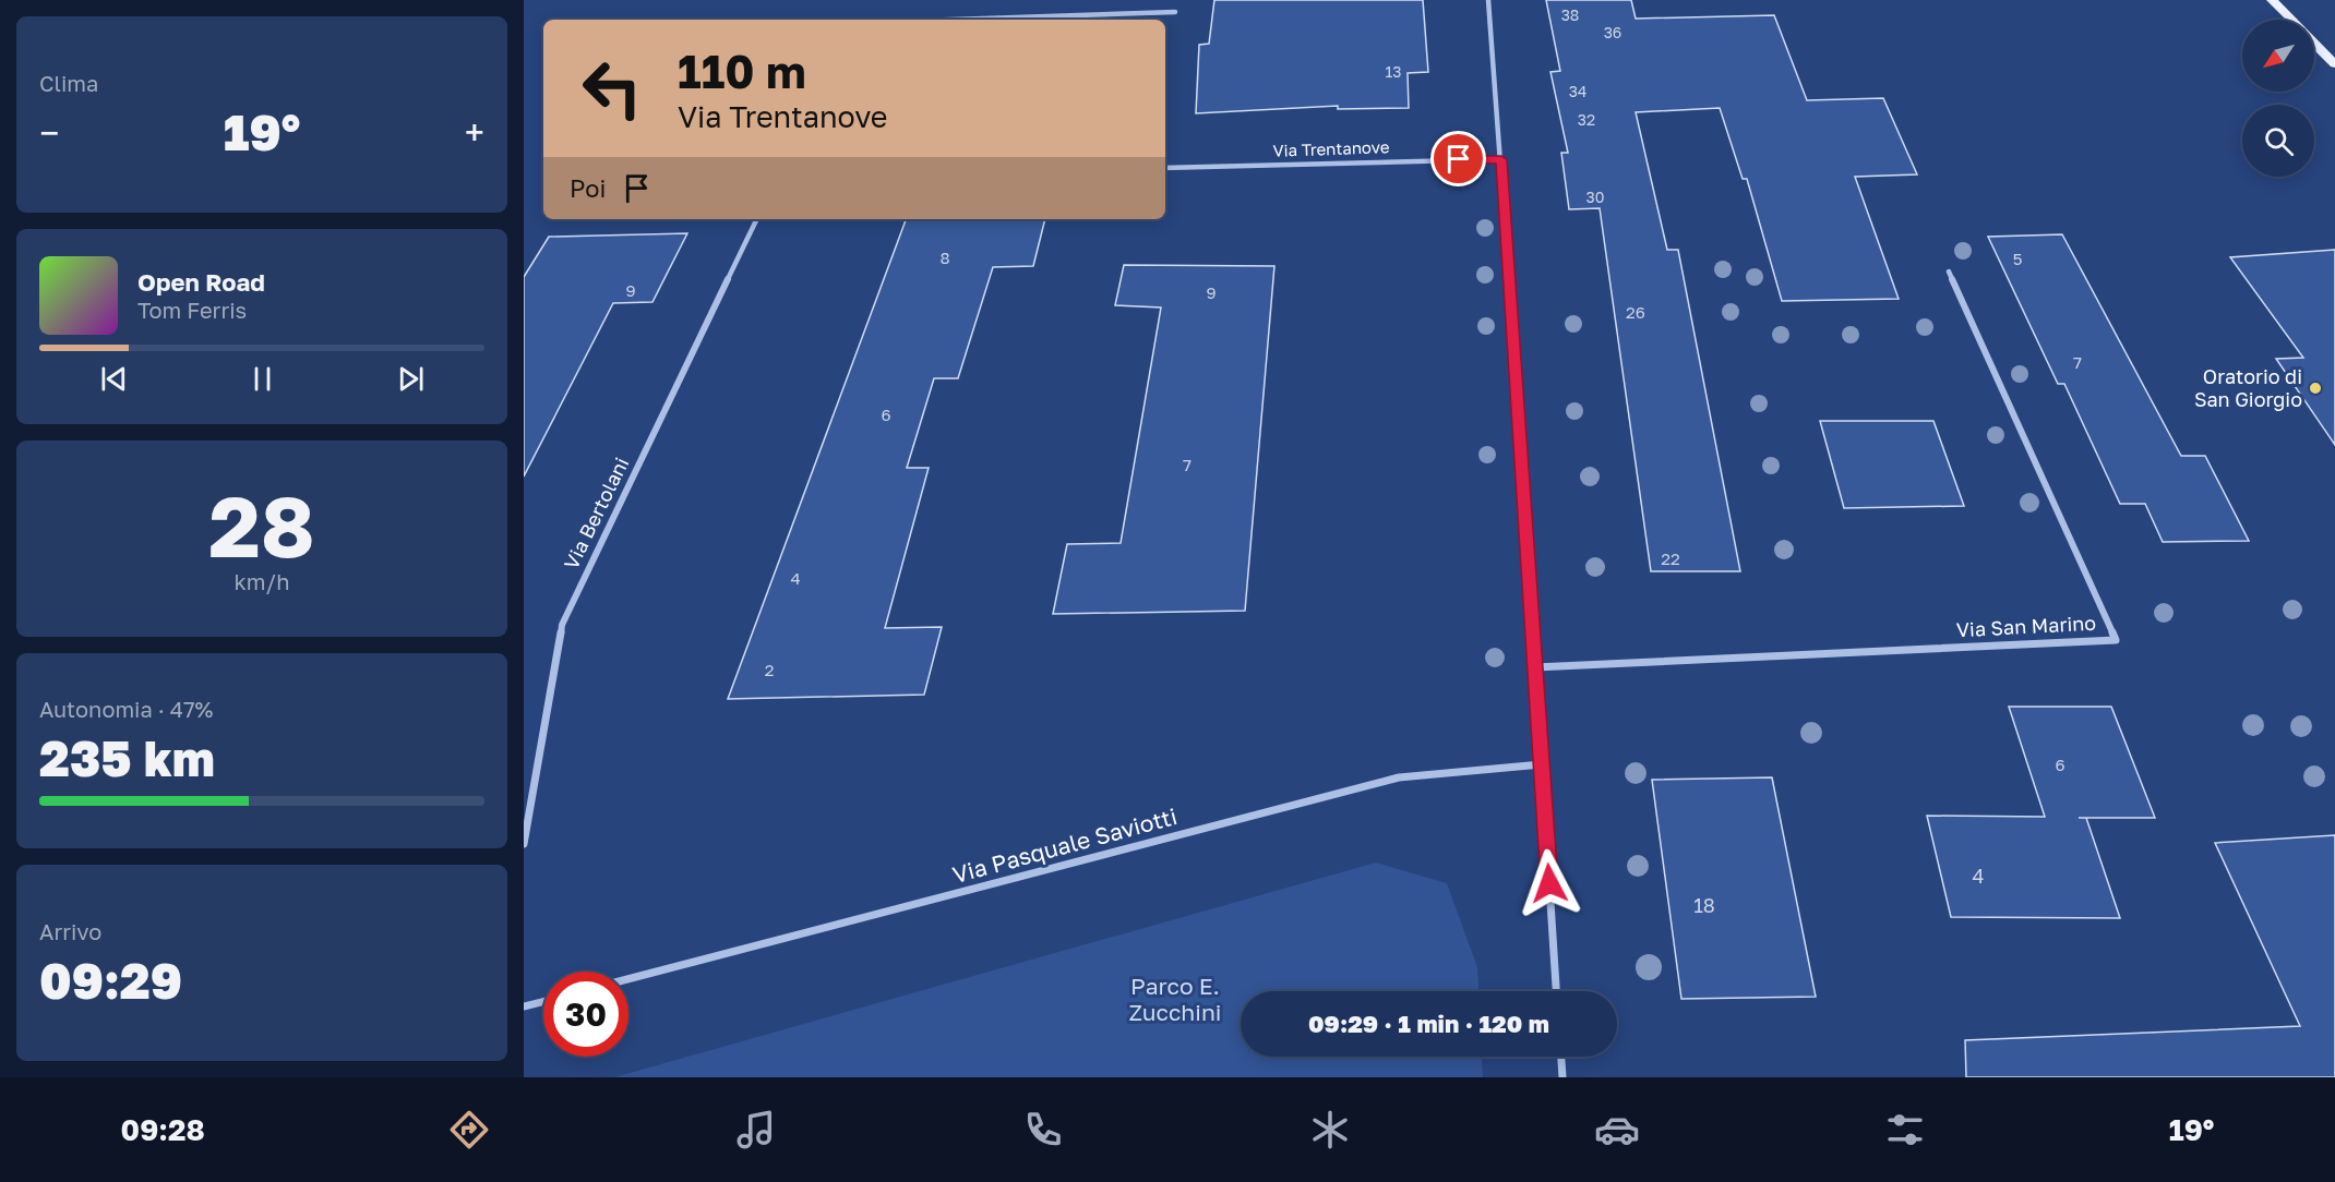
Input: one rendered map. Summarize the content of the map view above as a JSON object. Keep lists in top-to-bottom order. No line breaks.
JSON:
{"streets":{"street":["Via Trentanove","Via Bertolani","Via San Marino","Via Pasquale Saviotti"]},"parks":["Parco E. Zucchini"],"places":["Oratorio di San Giorgio"],"house_numbers":["38","36","13","34","32","30","8","5","9","9","26","7","6","7","22","4","2","6","4","18"],"north":"bottom left","page":{"tile":["Clima",["28","km/h"],["Autonomia · 47%","235 km"],["Arrivo","09:29"]],"turn":["110 m","Via Trentanove"],"heat":["−","19°","+"],"then":"Poi","song":["Open Road","Tom Ferris"],"limit":"30","trip":"09:29 · 1 min · 120 m","tabs":["09:28","19°"]}}
